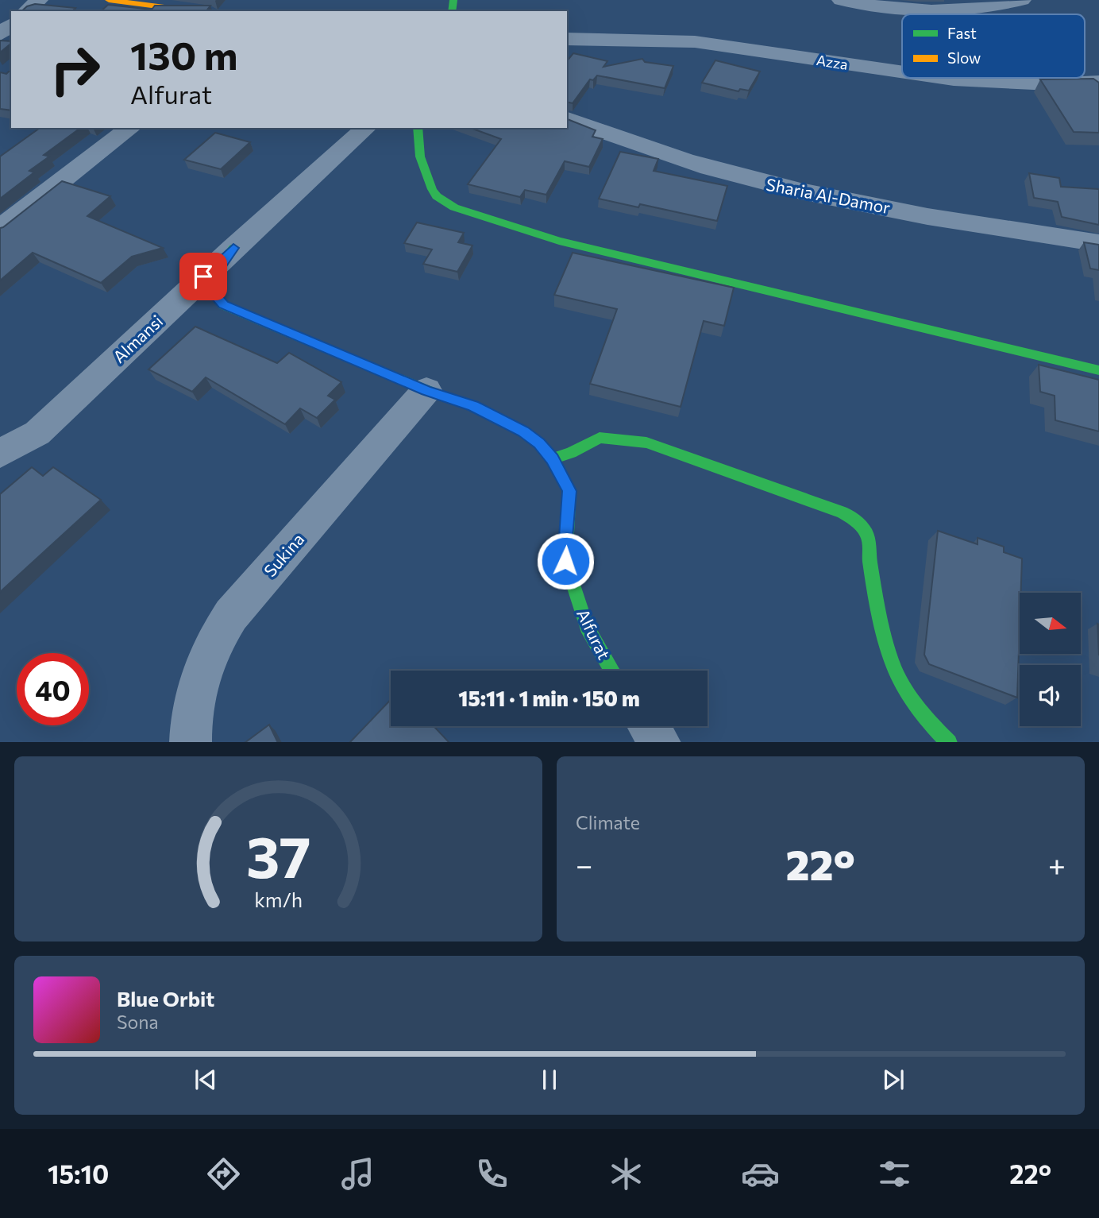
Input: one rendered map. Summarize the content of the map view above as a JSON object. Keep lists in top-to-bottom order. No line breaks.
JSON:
{"streets":{"street":["Azza","Sharia Al-Damor","Almansi","Sukina","Alfurat"]},"crossings":[["Almansi","Alfurat"],["Sukina","Alfurat"]],"legend":["Fast","Slow"],"north":"right","page":{"turn":["130 m","Alfurat"],"limit":"40","trip":"15:11 · 1 min · 150 m","tile":"Climate","heat":["−","22°","+"],"song":["Blue Orbit","Sona"],"tabs":["15:10","22°"],"gauge":["37","km/h"]}}
